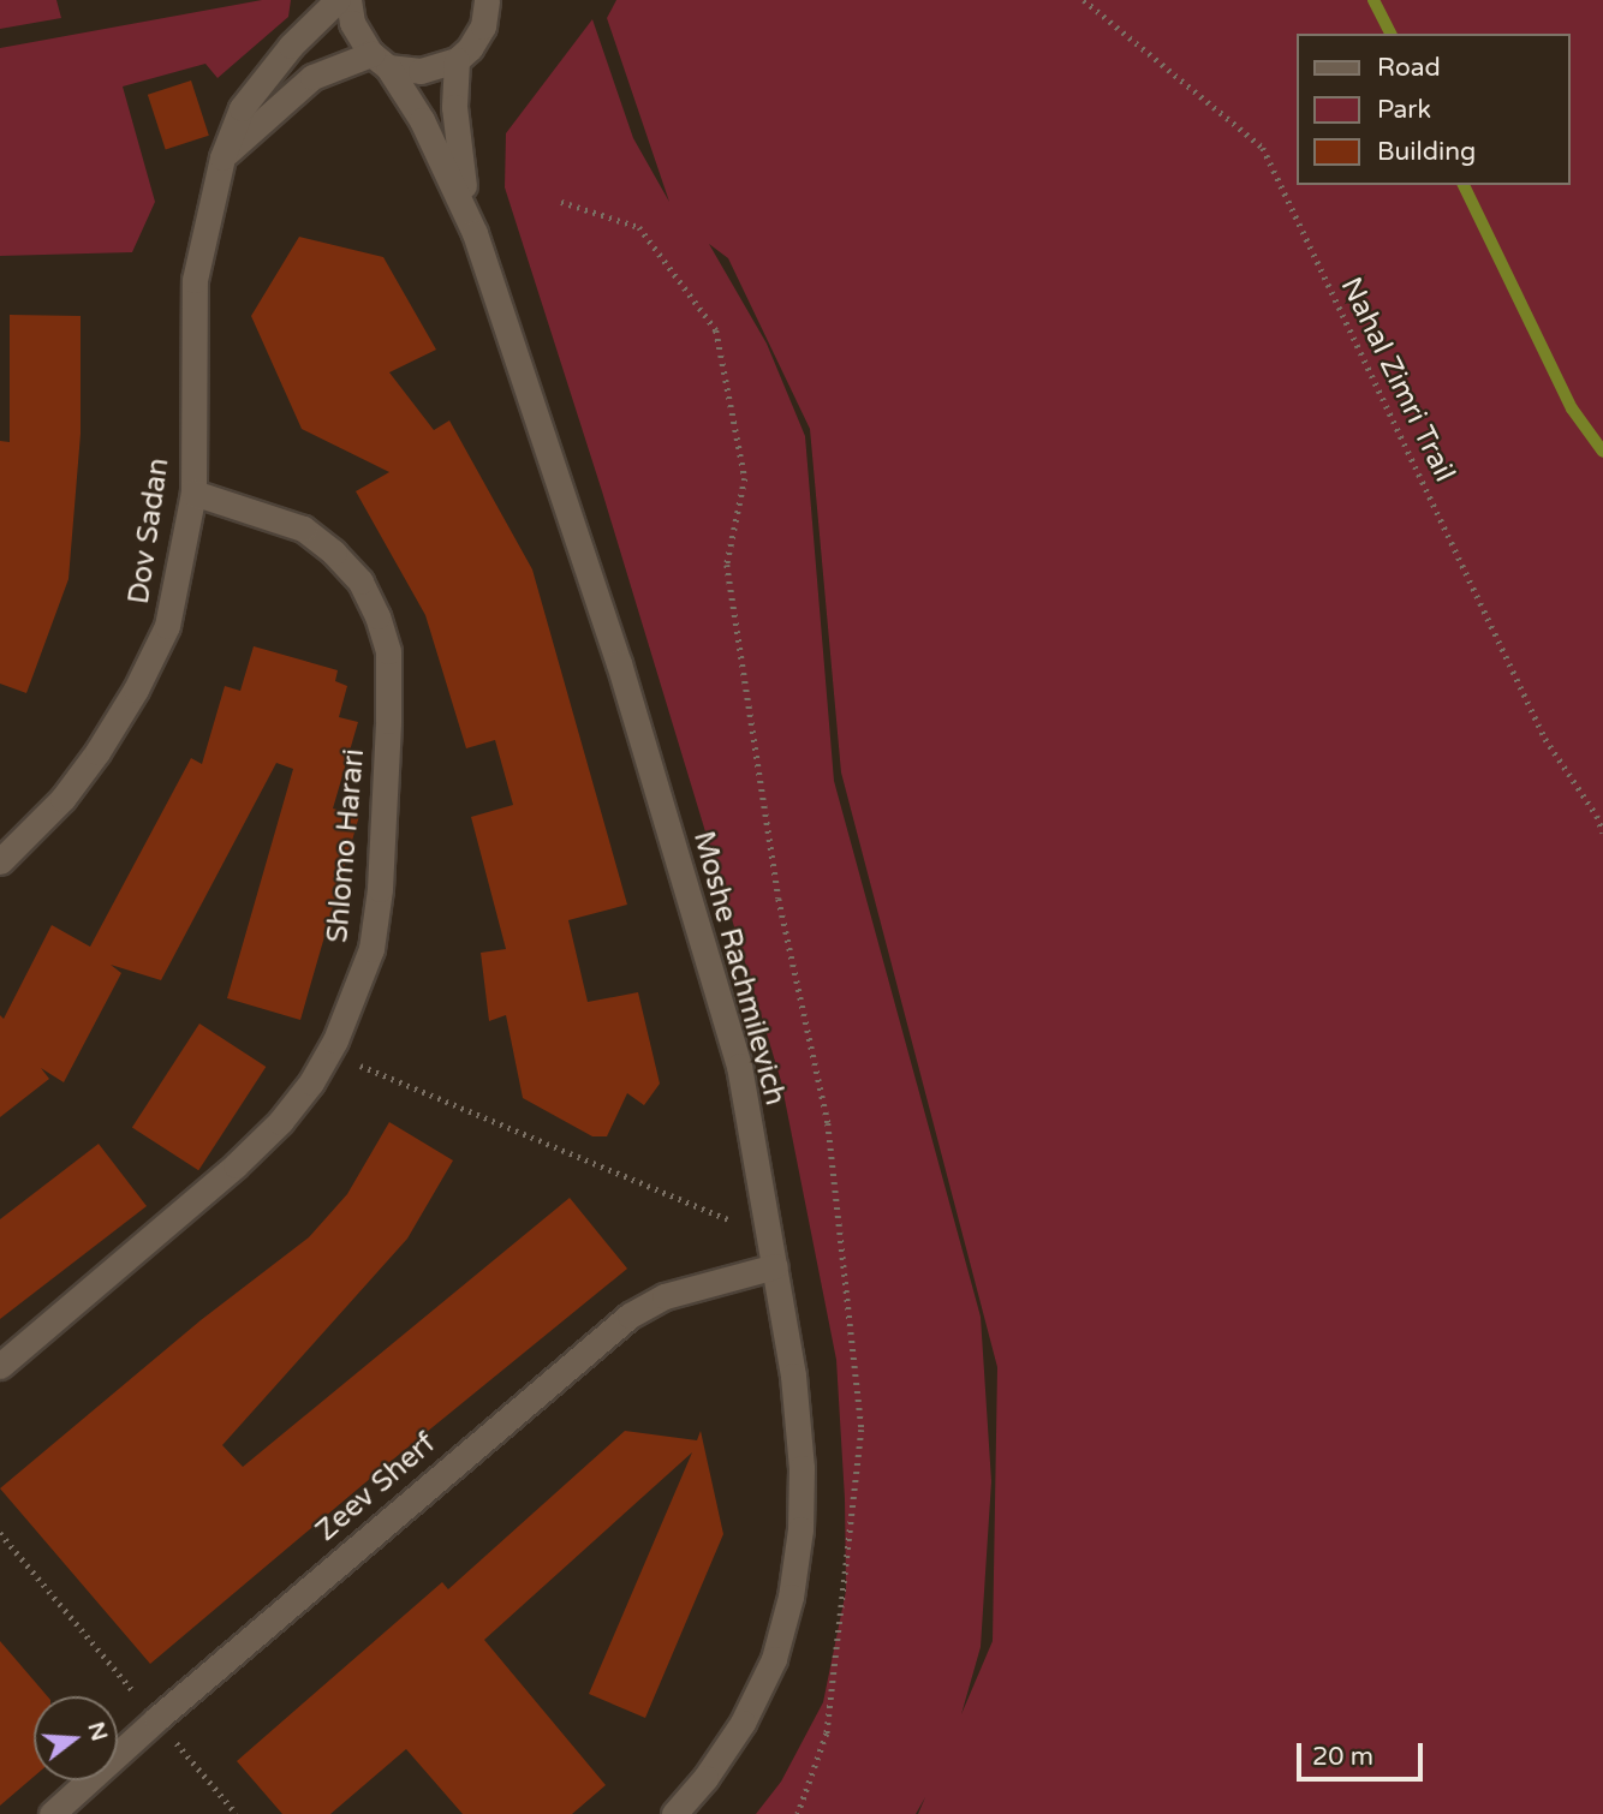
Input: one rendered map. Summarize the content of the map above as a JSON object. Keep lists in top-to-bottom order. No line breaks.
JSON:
{"streets":{"street":["Dov Sadan","Shlomo Harari","Moshe Rachmilevich","Zeev Sherf"],"path":["Nahal Zimri Trail"]},"crossings":[["Dov Sadan","Shlomo Harari"],["Moshe Rachmilevich","Zeev Sherf"]],"legend":["Road","Park","Building"],"scale_bar":"20 m","north":"right"}
